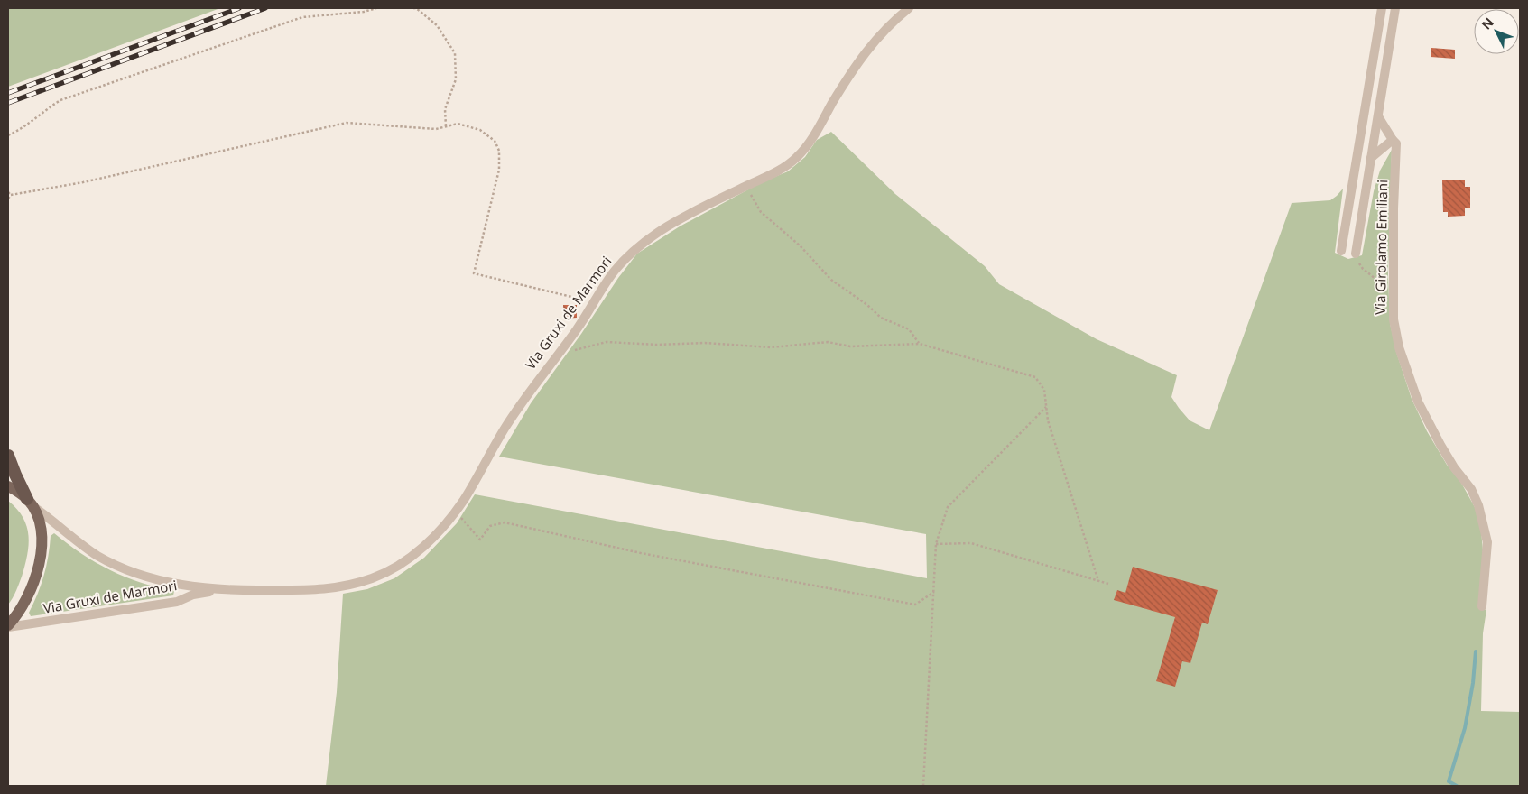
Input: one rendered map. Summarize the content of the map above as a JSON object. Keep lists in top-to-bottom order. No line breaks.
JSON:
{"streets":{"street":["Via Girolamo Emiliani","Via Gruxi de Marmori"]},"north":"top left"}
